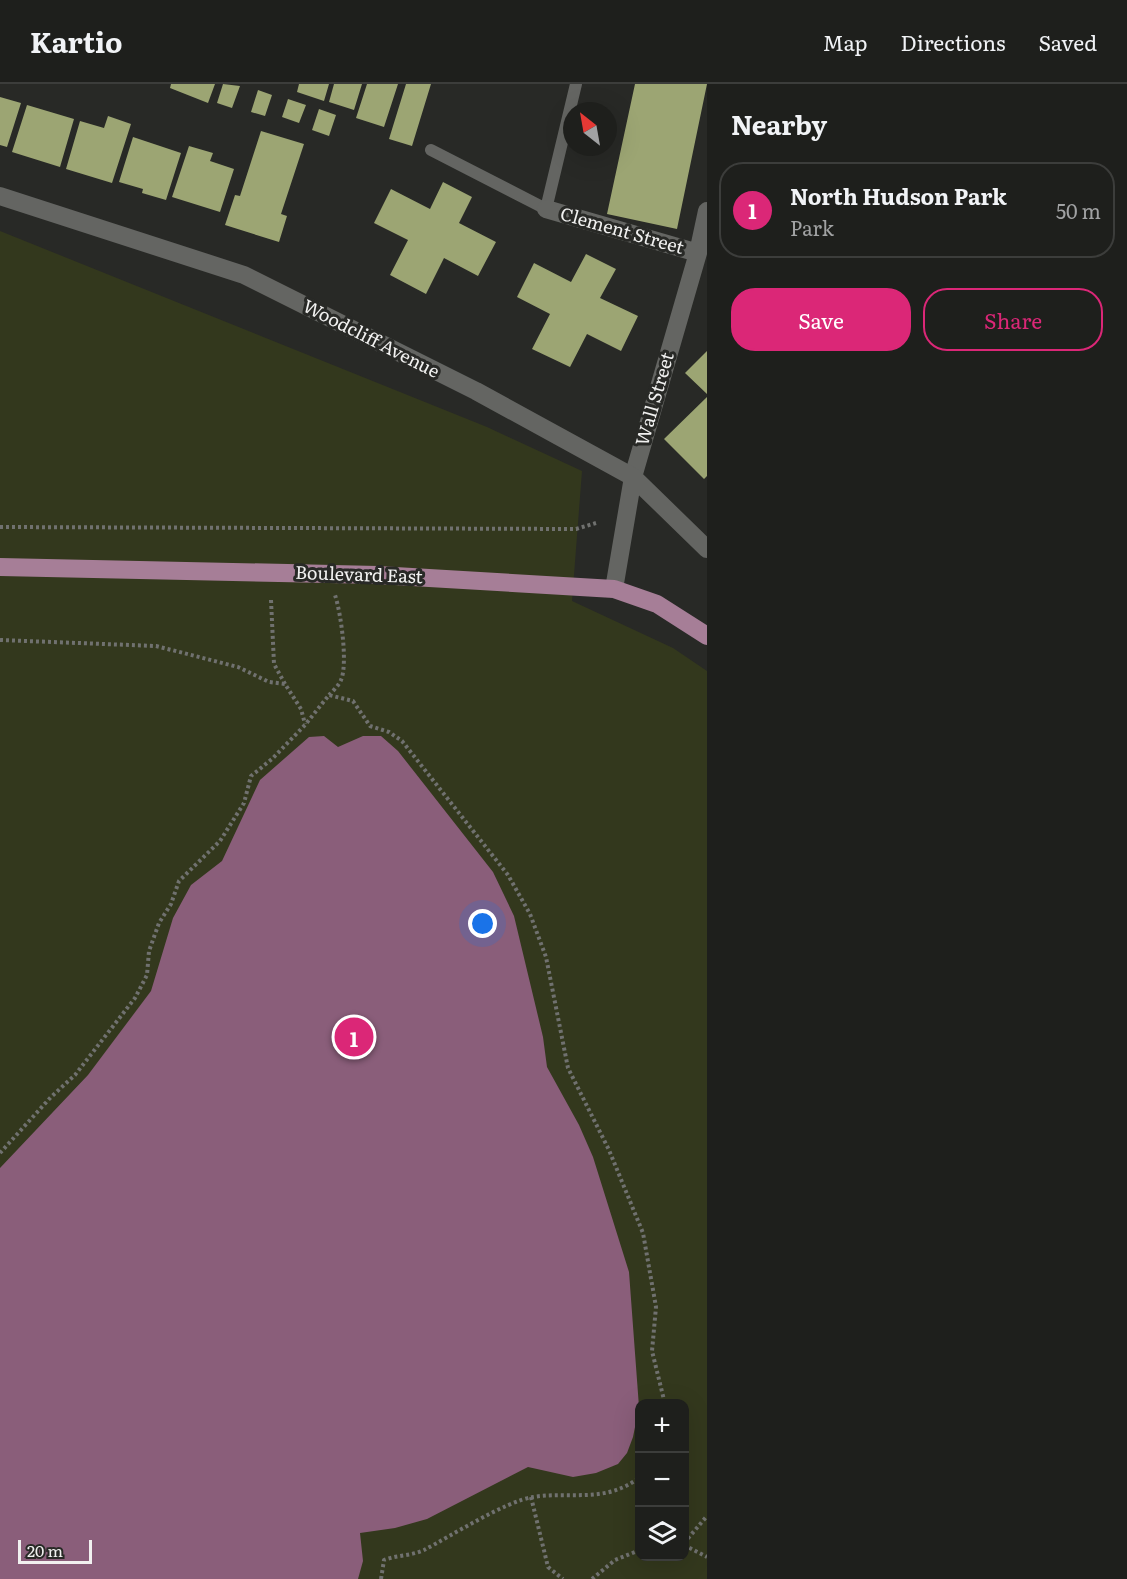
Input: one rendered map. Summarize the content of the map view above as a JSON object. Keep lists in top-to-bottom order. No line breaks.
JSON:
{"streets":{"main road":["Clement Street","Woodcliff Avenue","Wall Street","Boulevard East"]},"crossings":[["Clement Street","Wall Street"],["Woodcliff Avenue","Wall Street"],["Wall Street","Boulevard East"]],"scale_bar":"20 m","north":"top left","page":{"header":"Kartio","nav":["Map","Directions","Saved"],"heading":"Nearby","list":[{"mark":"1","name":"North Hudson Park","note":"Park","value":"50 m"}],"buttons":["Save","Share"],"pins":"1","map_buttons":["+","−"],"scale":"20 m"}}
